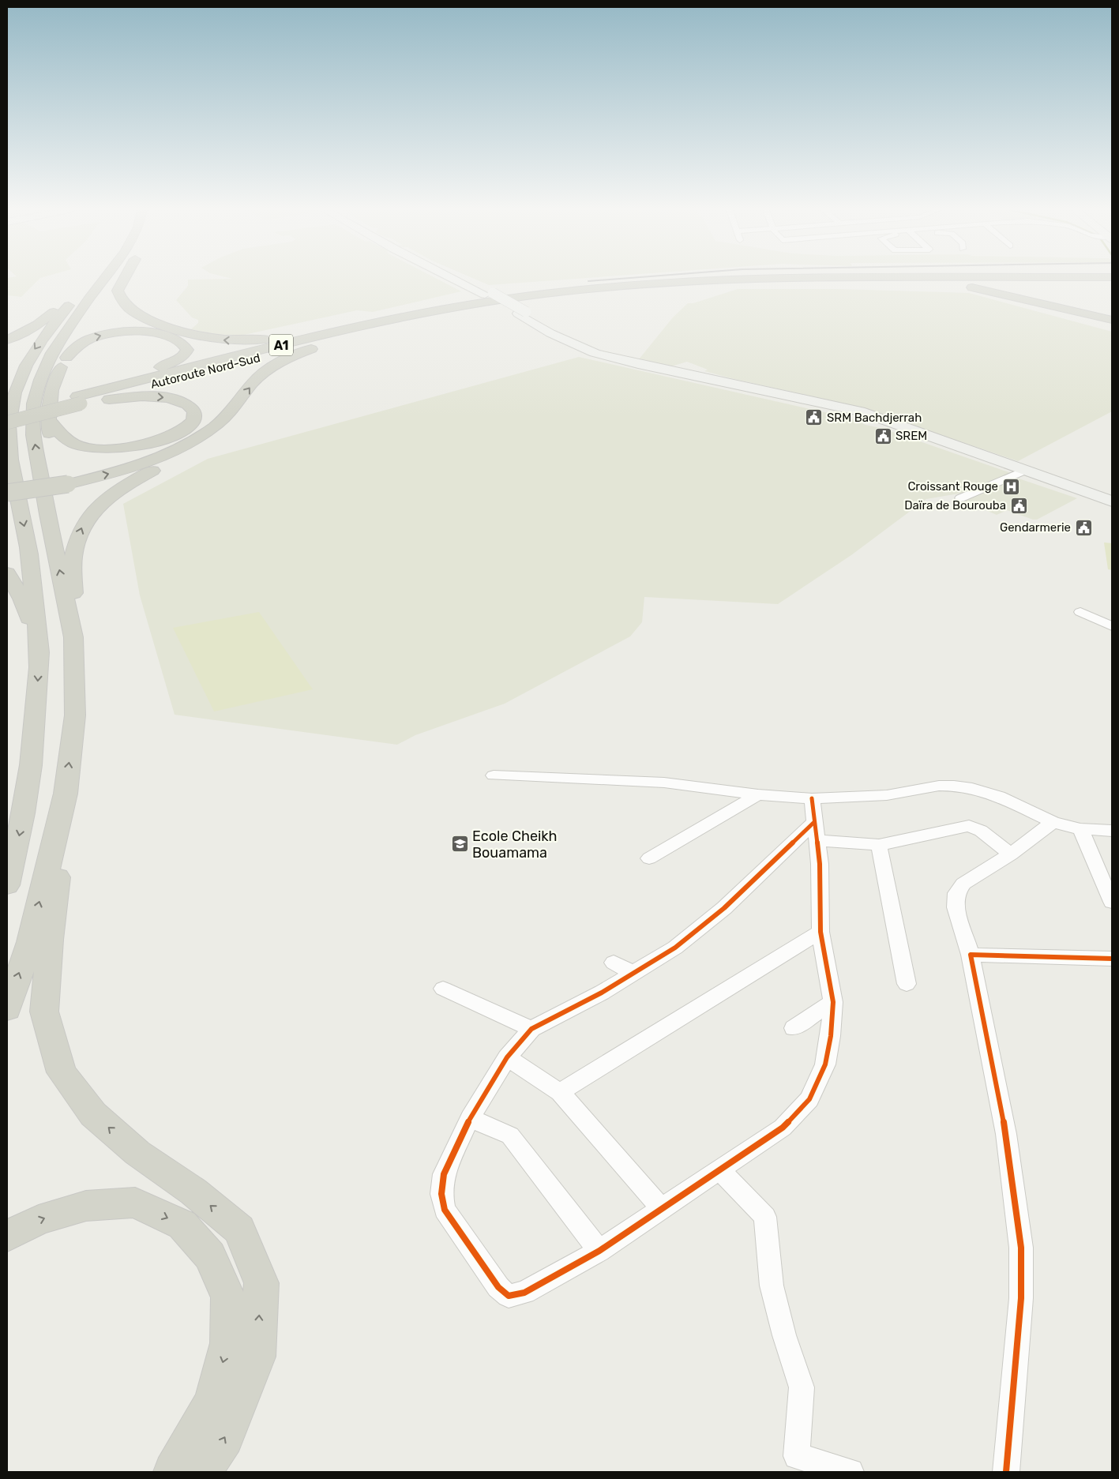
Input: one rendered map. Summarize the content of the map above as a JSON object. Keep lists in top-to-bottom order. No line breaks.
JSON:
{"streets":{"highway":["A1","Autoroute Nord-Sud"]},"places":{"public building":["SRM Bachdjerrah","SREM","Daïra de Bourouba","Gendarmerie"],"hospital":["Croissant Rouge"],"school or university":["Ecole Cheikh Bouamama"]}}
